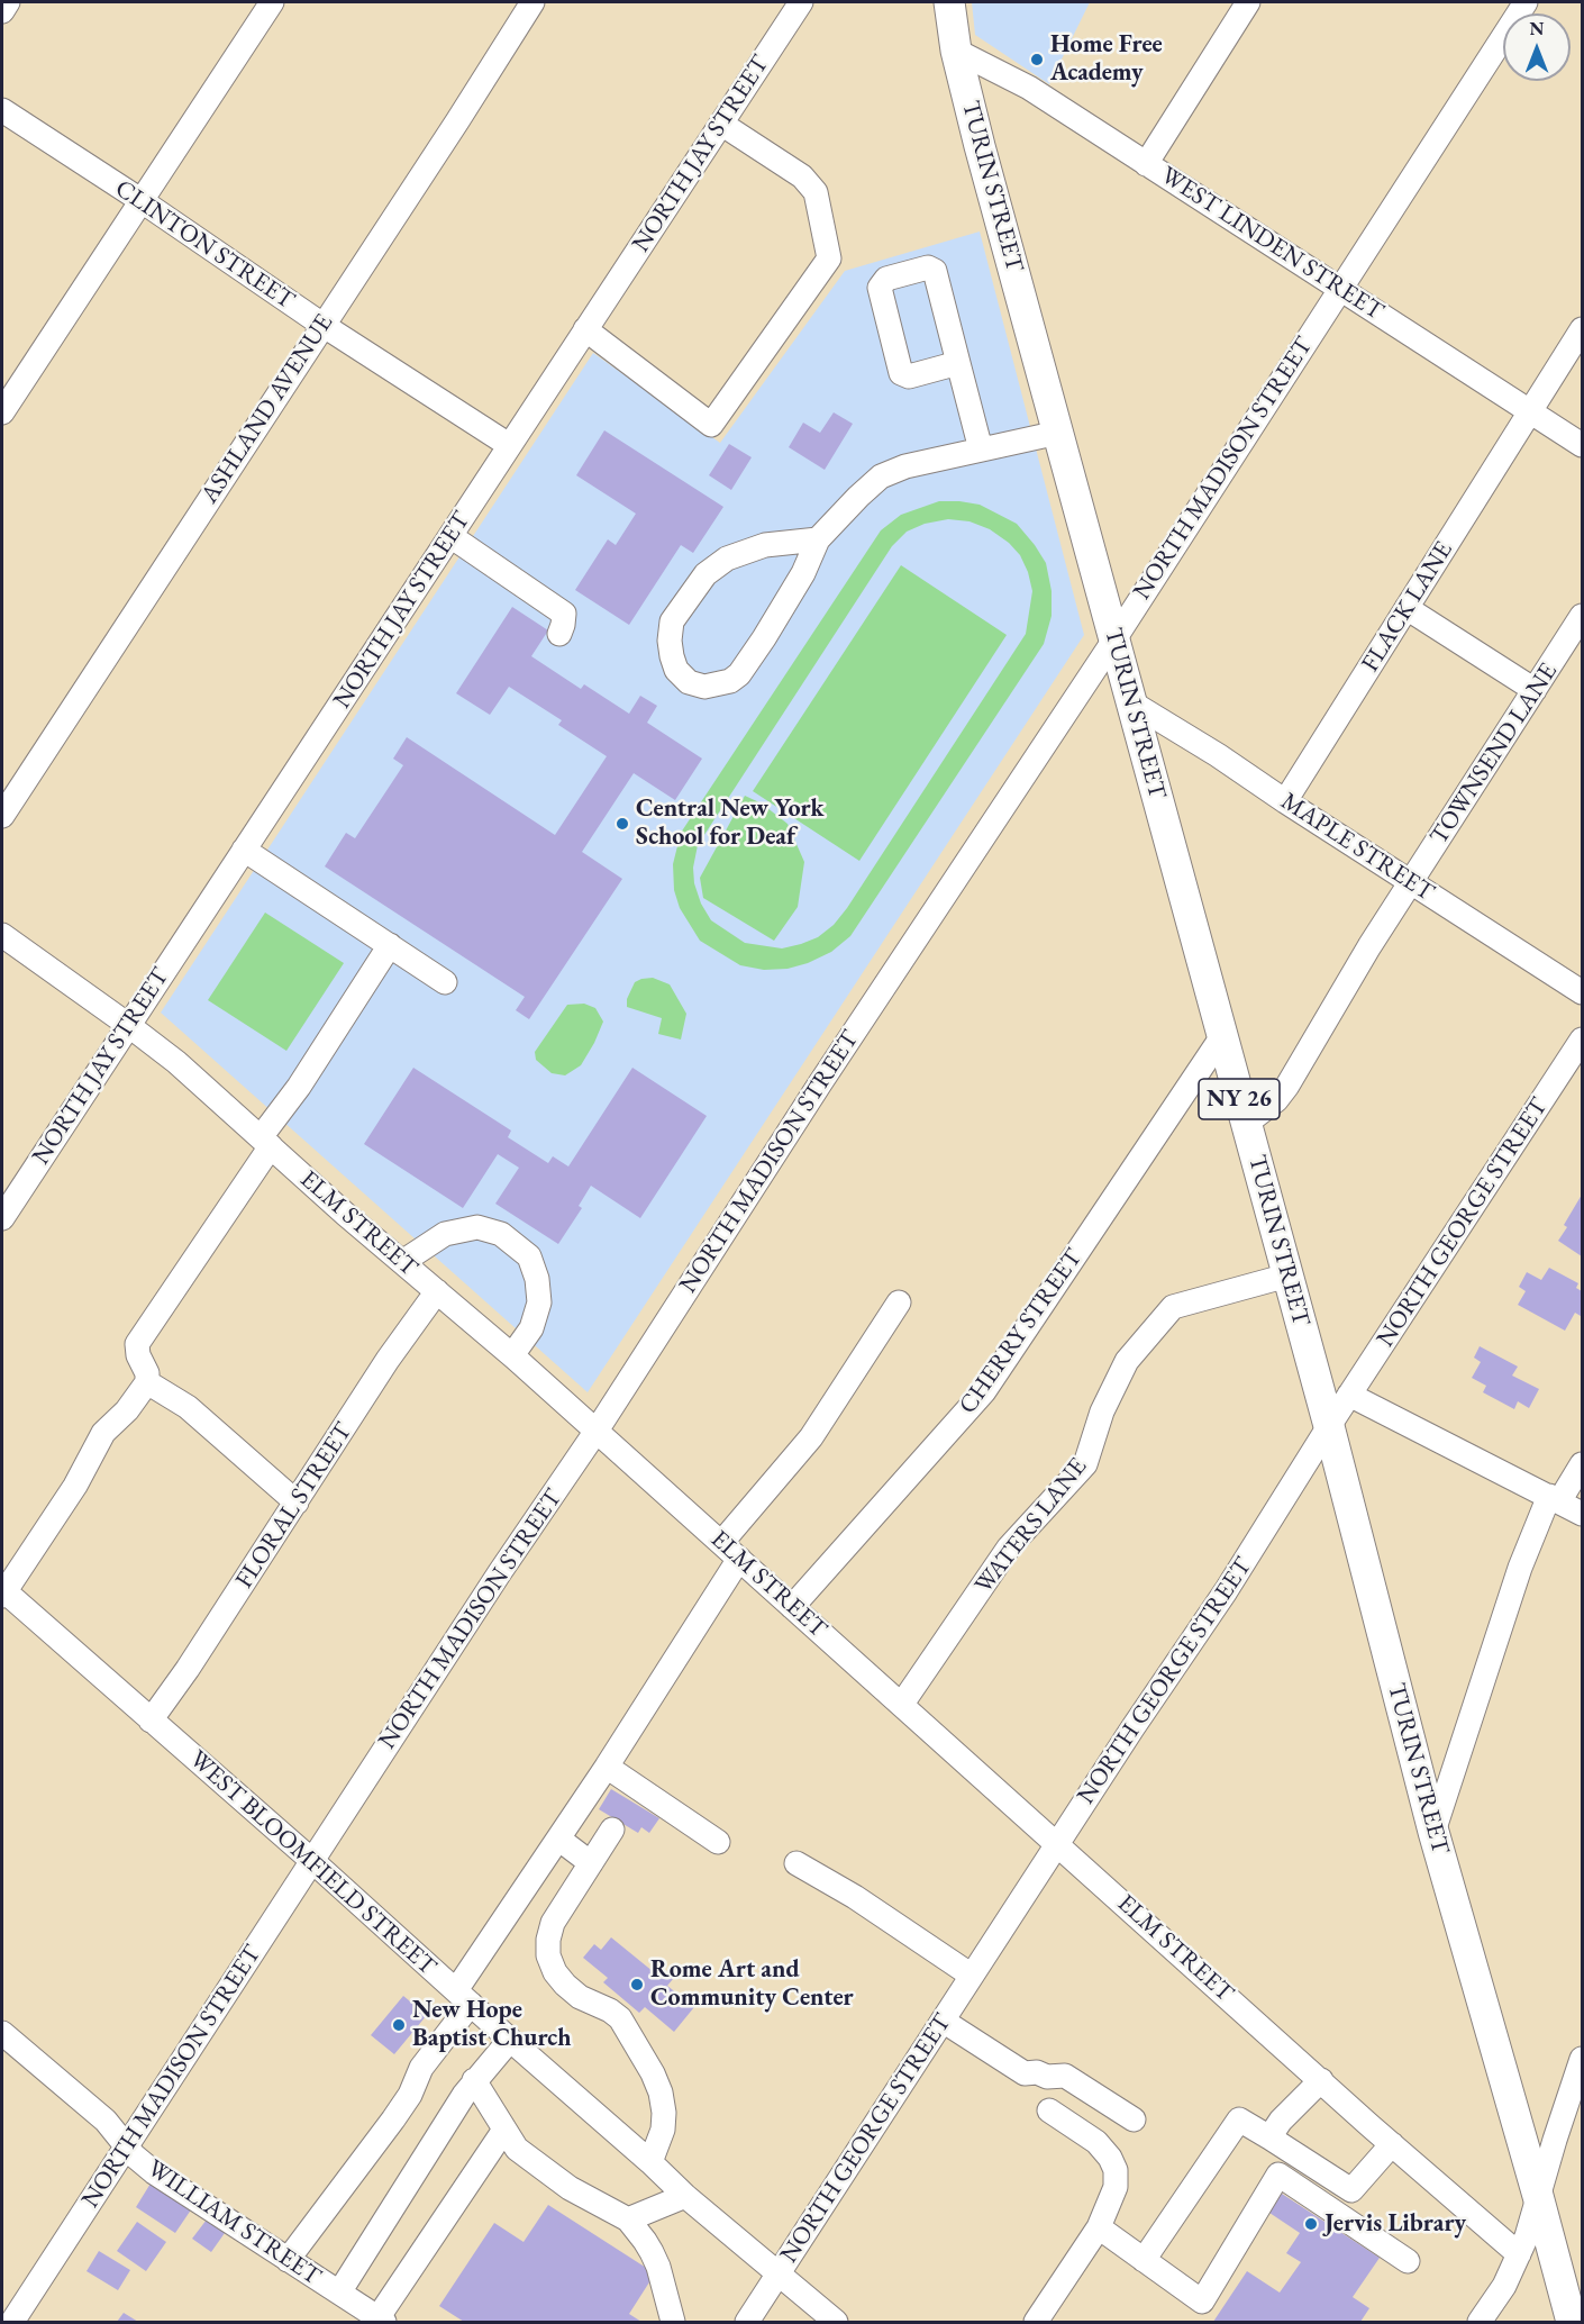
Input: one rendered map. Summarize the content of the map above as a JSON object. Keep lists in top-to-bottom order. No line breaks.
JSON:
{"streets":{"main road":["TURIN STREET","NY 26"],"street":["NORTH JAY STREET","WEST LINDEN STREET","CLINTON STREET","ASHLAND AVENUE","NORTH MADISON STREET","FLACK LANE","TOWNSEND LANE","MAPLE STREET","NORTH GEORGE STREET","ELM STREET","CHERRY STREET","FLORAL STREET","WATERS LANE","WEST BLOOMFIELD STREET","WILLIAM STREET"]},"crossings":[["NORTH JAY STREET","CLINTON STREET"],["NORTH JAY STREET","ELM STREET"],["TURIN STREET","WEST LINDEN STREET"],["TURIN STREET","NORTH MADISON STREET"],["TURIN STREET","TOWNSEND LANE"],["TURIN STREET","MAPLE STREET"],["TURIN STREET","NORTH GEORGE STREET"],["TURIN STREET","CHERRY STREET"],["TURIN STREET","WATERS LANE"],["WEST LINDEN STREET","NORTH MADISON STREET"],["WEST LINDEN STREET","FLACK LANE"],["CLINTON STREET","ASHLAND AVENUE"],["NORTH MADISON STREET","ELM STREET"],["NORTH MADISON STREET","WEST BLOOMFIELD STREET"],["NORTH MADISON STREET","WILLIAM STREET"],["FLACK LANE","MAPLE STREET"],["TOWNSEND LANE","MAPLE STREET"],["NORTH GEORGE STREET","ELM STREET"],["NORTH GEORGE STREET","WEST BLOOMFIELD STREET"],["ELM STREET","CHERRY STREET"],["ELM STREET","FLORAL STREET"],["ELM STREET","WATERS LANE"],["FLORAL STREET","WEST BLOOMFIELD STREET"]],"places":["Home Free Academy","Central New York School for Deaf","Rome Art and Community Center","New Hope Baptist Church","Jervis Library"],"north":"top"}
